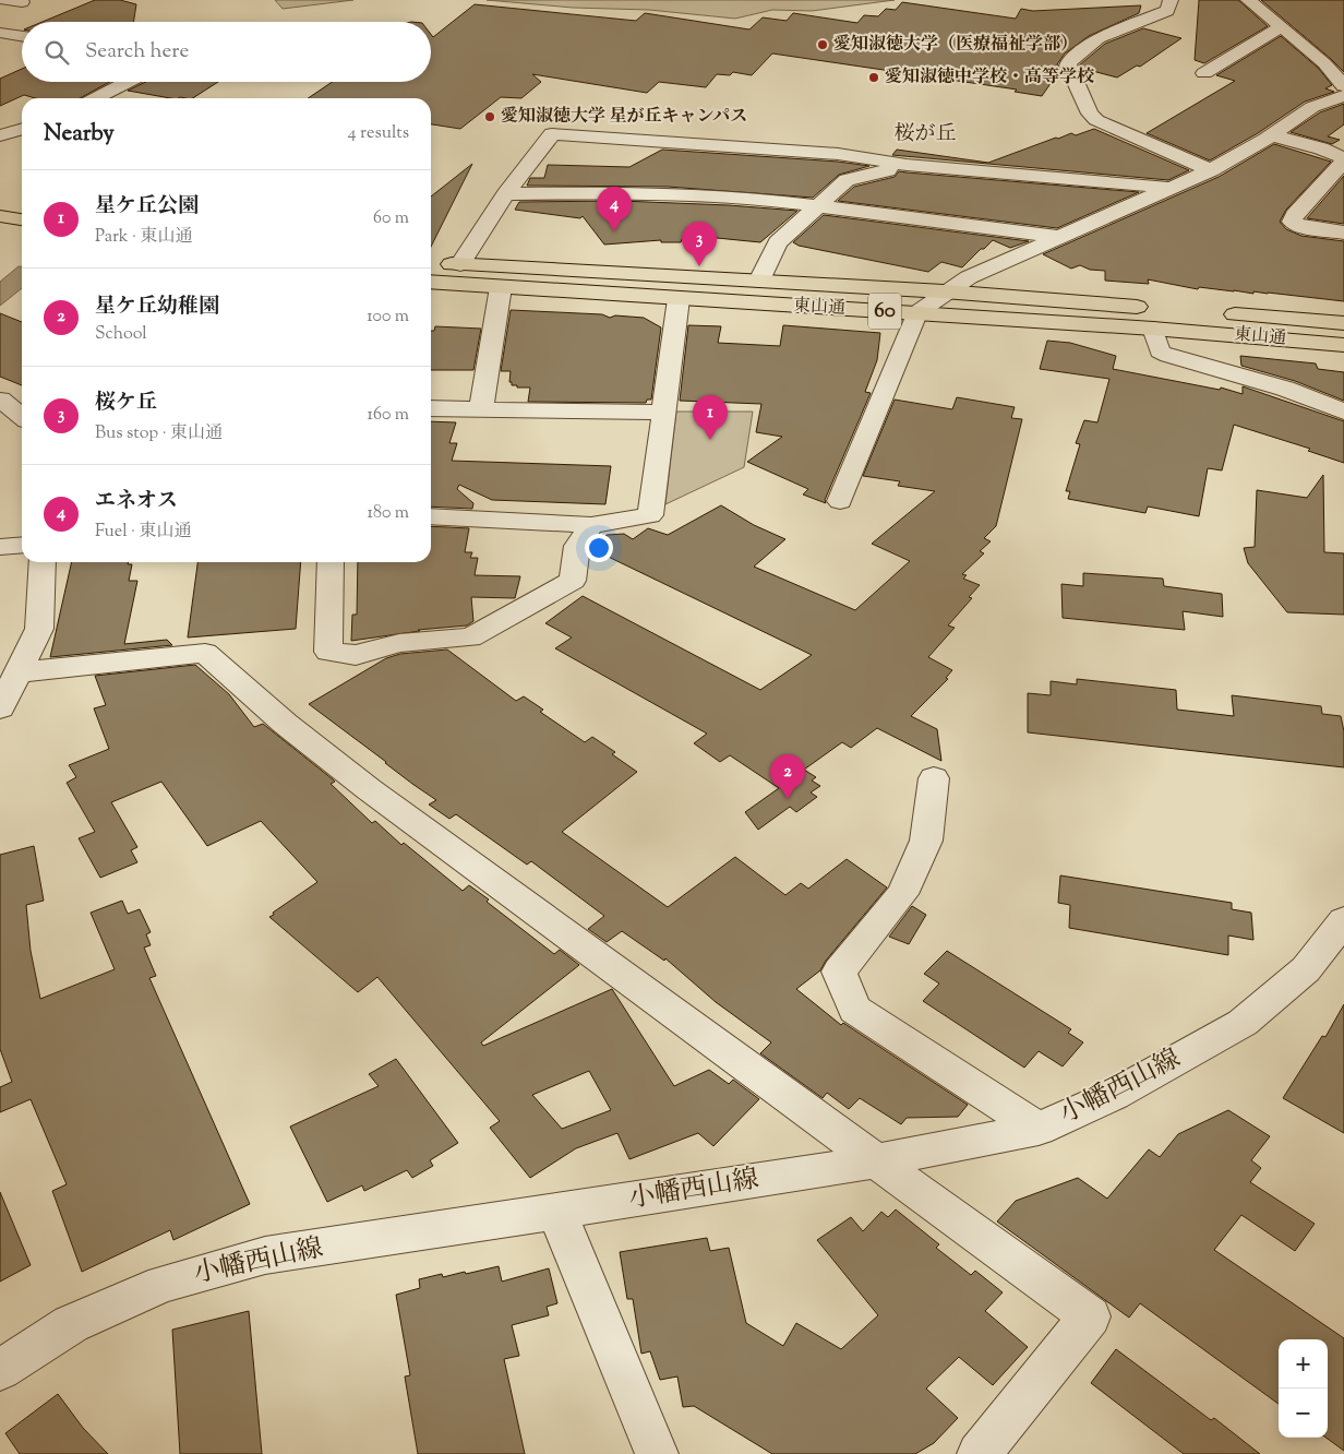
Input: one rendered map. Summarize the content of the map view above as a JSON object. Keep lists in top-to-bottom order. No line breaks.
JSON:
{"streets":{"main road":["東山通","60"],"street":["小幡西山線"]},"districts":["桜が丘"],"places":["愛知淑徳大学（医療福祉学部）","愛知淑徳中学校・高等学校","愛知淑徳大学 星が丘キャンパス"],"page":{"search":"Search here","heading":["Nearby","4 results"],"list":[{"mark":"1","name":"星ケ丘公園","note":"Park · 東山通","value":"60 m"},{"mark":"2","name":"星ケ丘幼稚園","note":"School","value":"100 m"},{"mark":"3","name":"桜ケ丘","note":"Bus stop · 東山通","value":"160 m"},{"mark":"4","name":"エネオス","note":"Fuel · 東山通","value":"180 m"}],"pins":["4","3","1","2"],"map_buttons":["+","−"]}}
